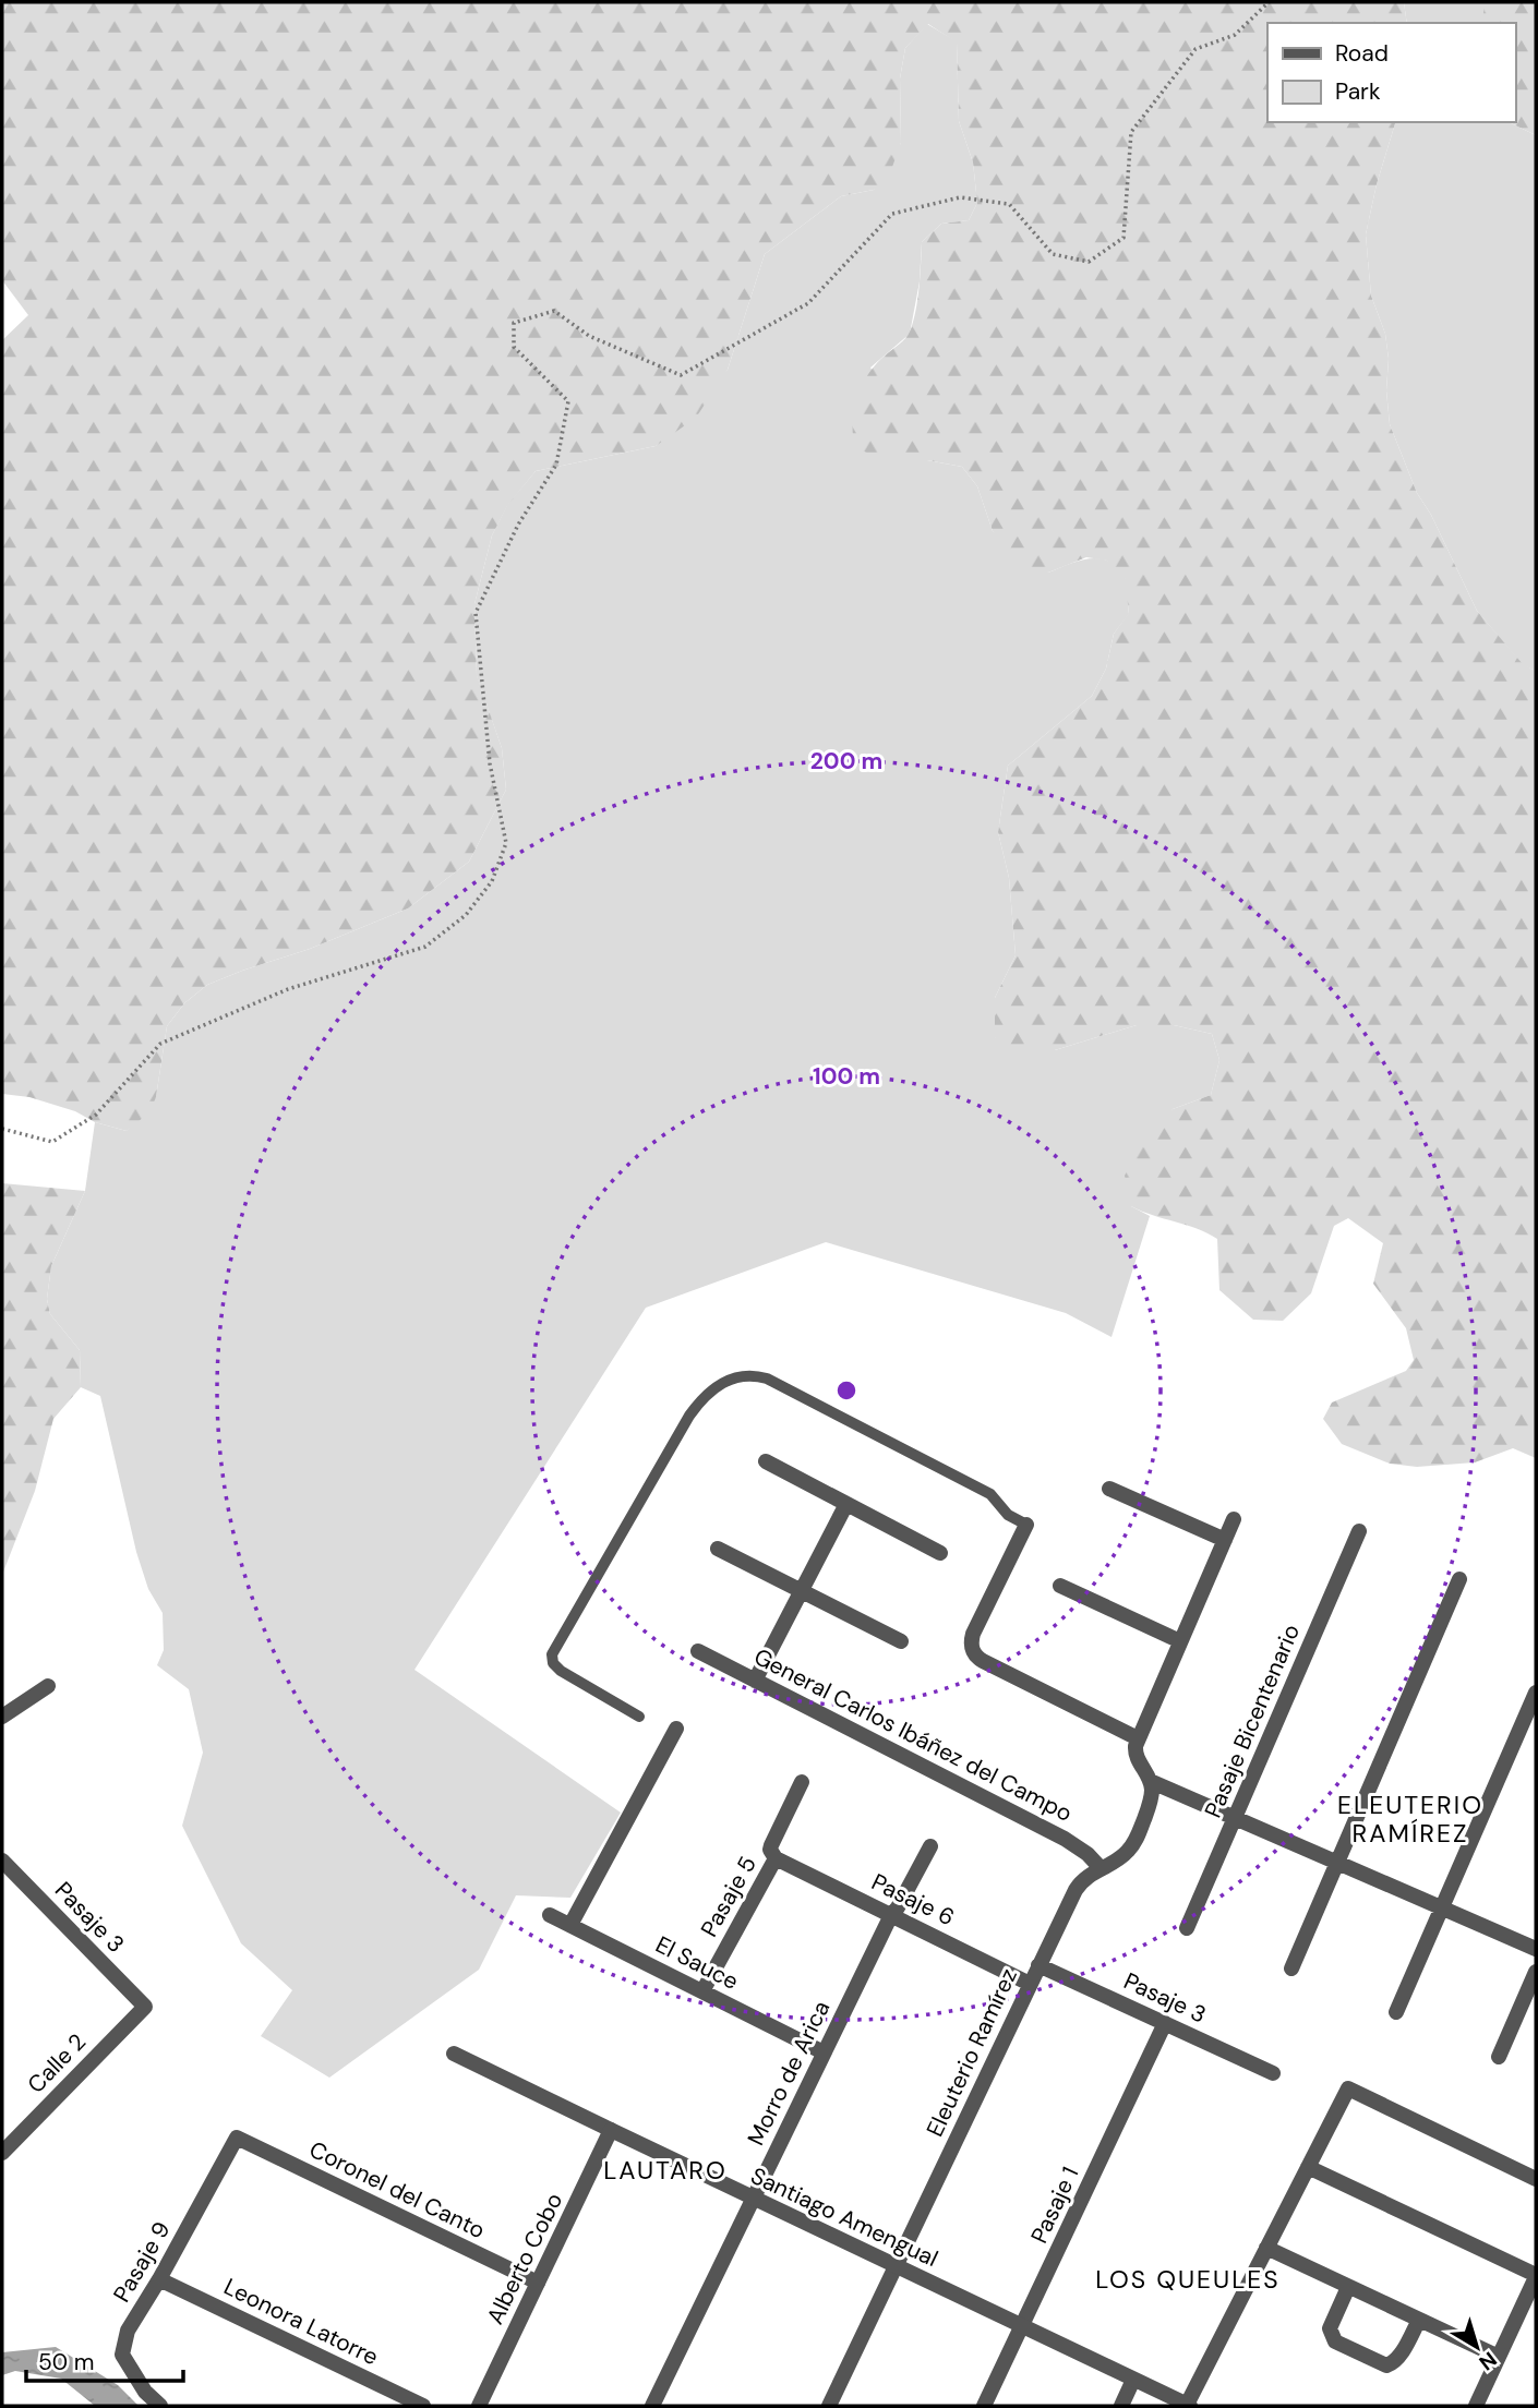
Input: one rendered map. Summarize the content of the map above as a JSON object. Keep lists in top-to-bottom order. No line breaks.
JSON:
{"streets":{"street":["Pasaje Bicentenario","General Carlos Ibáñez del Campo","Pasaje 5","Pasaje 6","Pasaje 3","El Sauce","Eleuterio Ramírez","Calle 2","Morro de Arica","Coronel del Canto","Pasaje 1","Santiago Amengual","Alberto Cobo","Pasaje 9","Leonora Latorre"]},"crossings":[["General Carlos Ibáñez del Campo","Eleuterio Ramírez"],["Pasaje 5","Pasaje 6"],["Pasaje 5","El Sauce"],["Pasaje 6","Eleuterio Ramírez"],["Pasaje 6","Morro de Arica"],["Pasaje 3","Eleuterio Ramírez"],["Pasaje 3","Calle 2"],["Pasaje 3","Pasaje 1"],["El Sauce","Morro de Arica"],["Eleuterio Ramírez","Santiago Amengual"],["Morro de Arica","Santiago Amengual"],["Coronel del Canto","Alberto Cobo"],["Coronel del Canto","Pasaje 9"],["Pasaje 1","Santiago Amengual"],["Santiago Amengual","Alberto Cobo"],["Pasaje 9","Leonora Latorre"]],"districts":["ELEUTERIO RAMÍREZ","LAUTARO","LOS QUEULES"],"legend":["Road","Park"],"scale_bar":"50 m","north":"bottom right","rings":["200 m","100 m"]}
